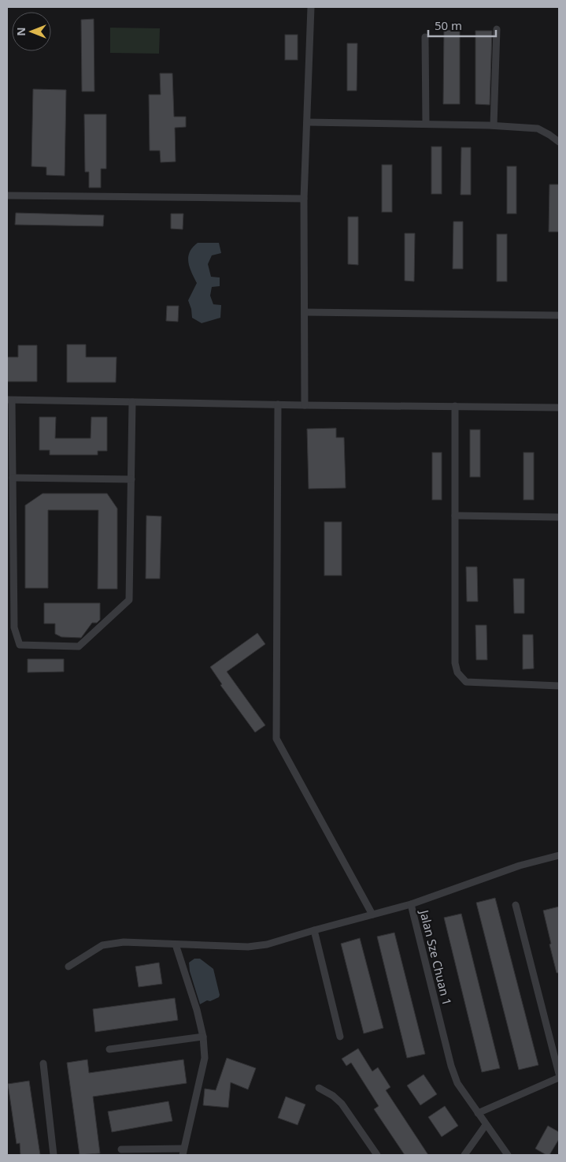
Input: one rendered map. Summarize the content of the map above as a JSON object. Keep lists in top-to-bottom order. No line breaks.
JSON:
{"streets":{"street":["Jalan Sze Chuan 1"]},"scale_bar":"50 m","north":"left"}
